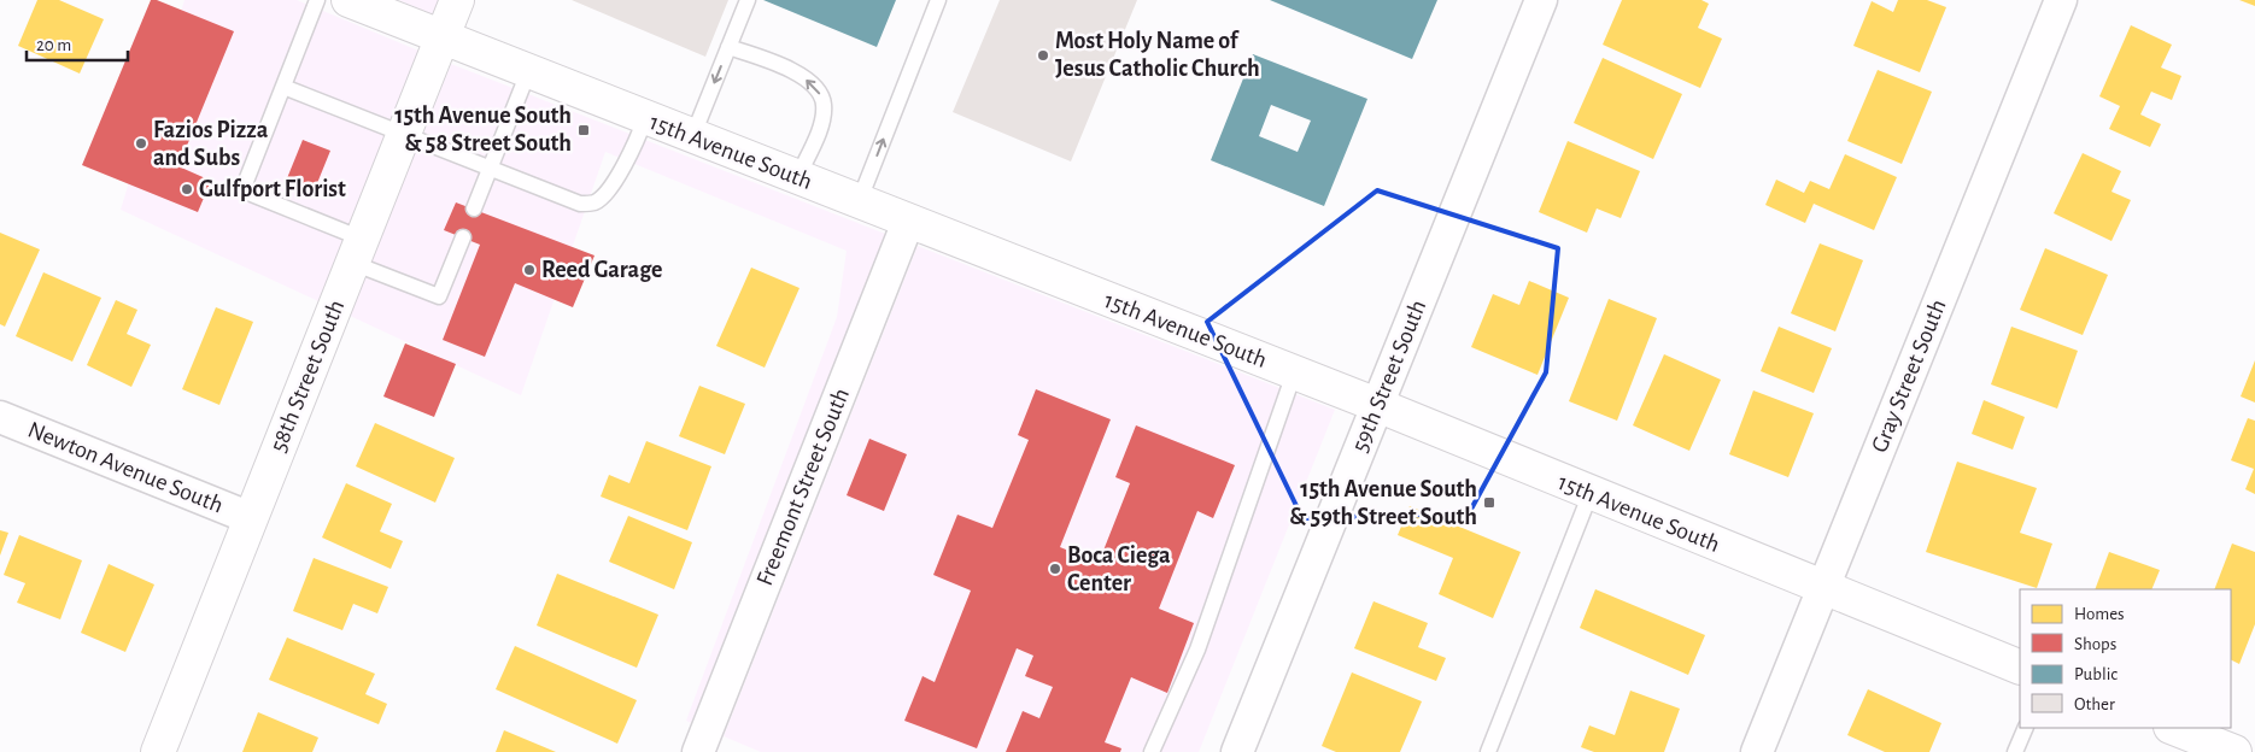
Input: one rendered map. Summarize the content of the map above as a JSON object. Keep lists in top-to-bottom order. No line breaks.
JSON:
{"streets":{"street":["15th Avenue South","58th Street South","59th Street South","Gray Street South","Newton Avenue South","Freemont Street South"]},"crossings":[["15th Avenue South","58th Street South"],["15th Avenue South","59th Street South"],["15th Avenue South","Gray Street South"],["15th Avenue South","Freemont Street South"],["58th Street South","Newton Avenue South"]],"places":{"other":["Most Holy Name of Jesus Catholic Church","Fazios Pizza and Subs","Gulfport Florist","Reed Garage","Boca Ciega Center"],"transit":["15th Avenue South & 58 Street South","15th Avenue South & 59th Street South"]},"legend":["Homes","Shops","Public","Other"],"scale_bar":"20 m"}
